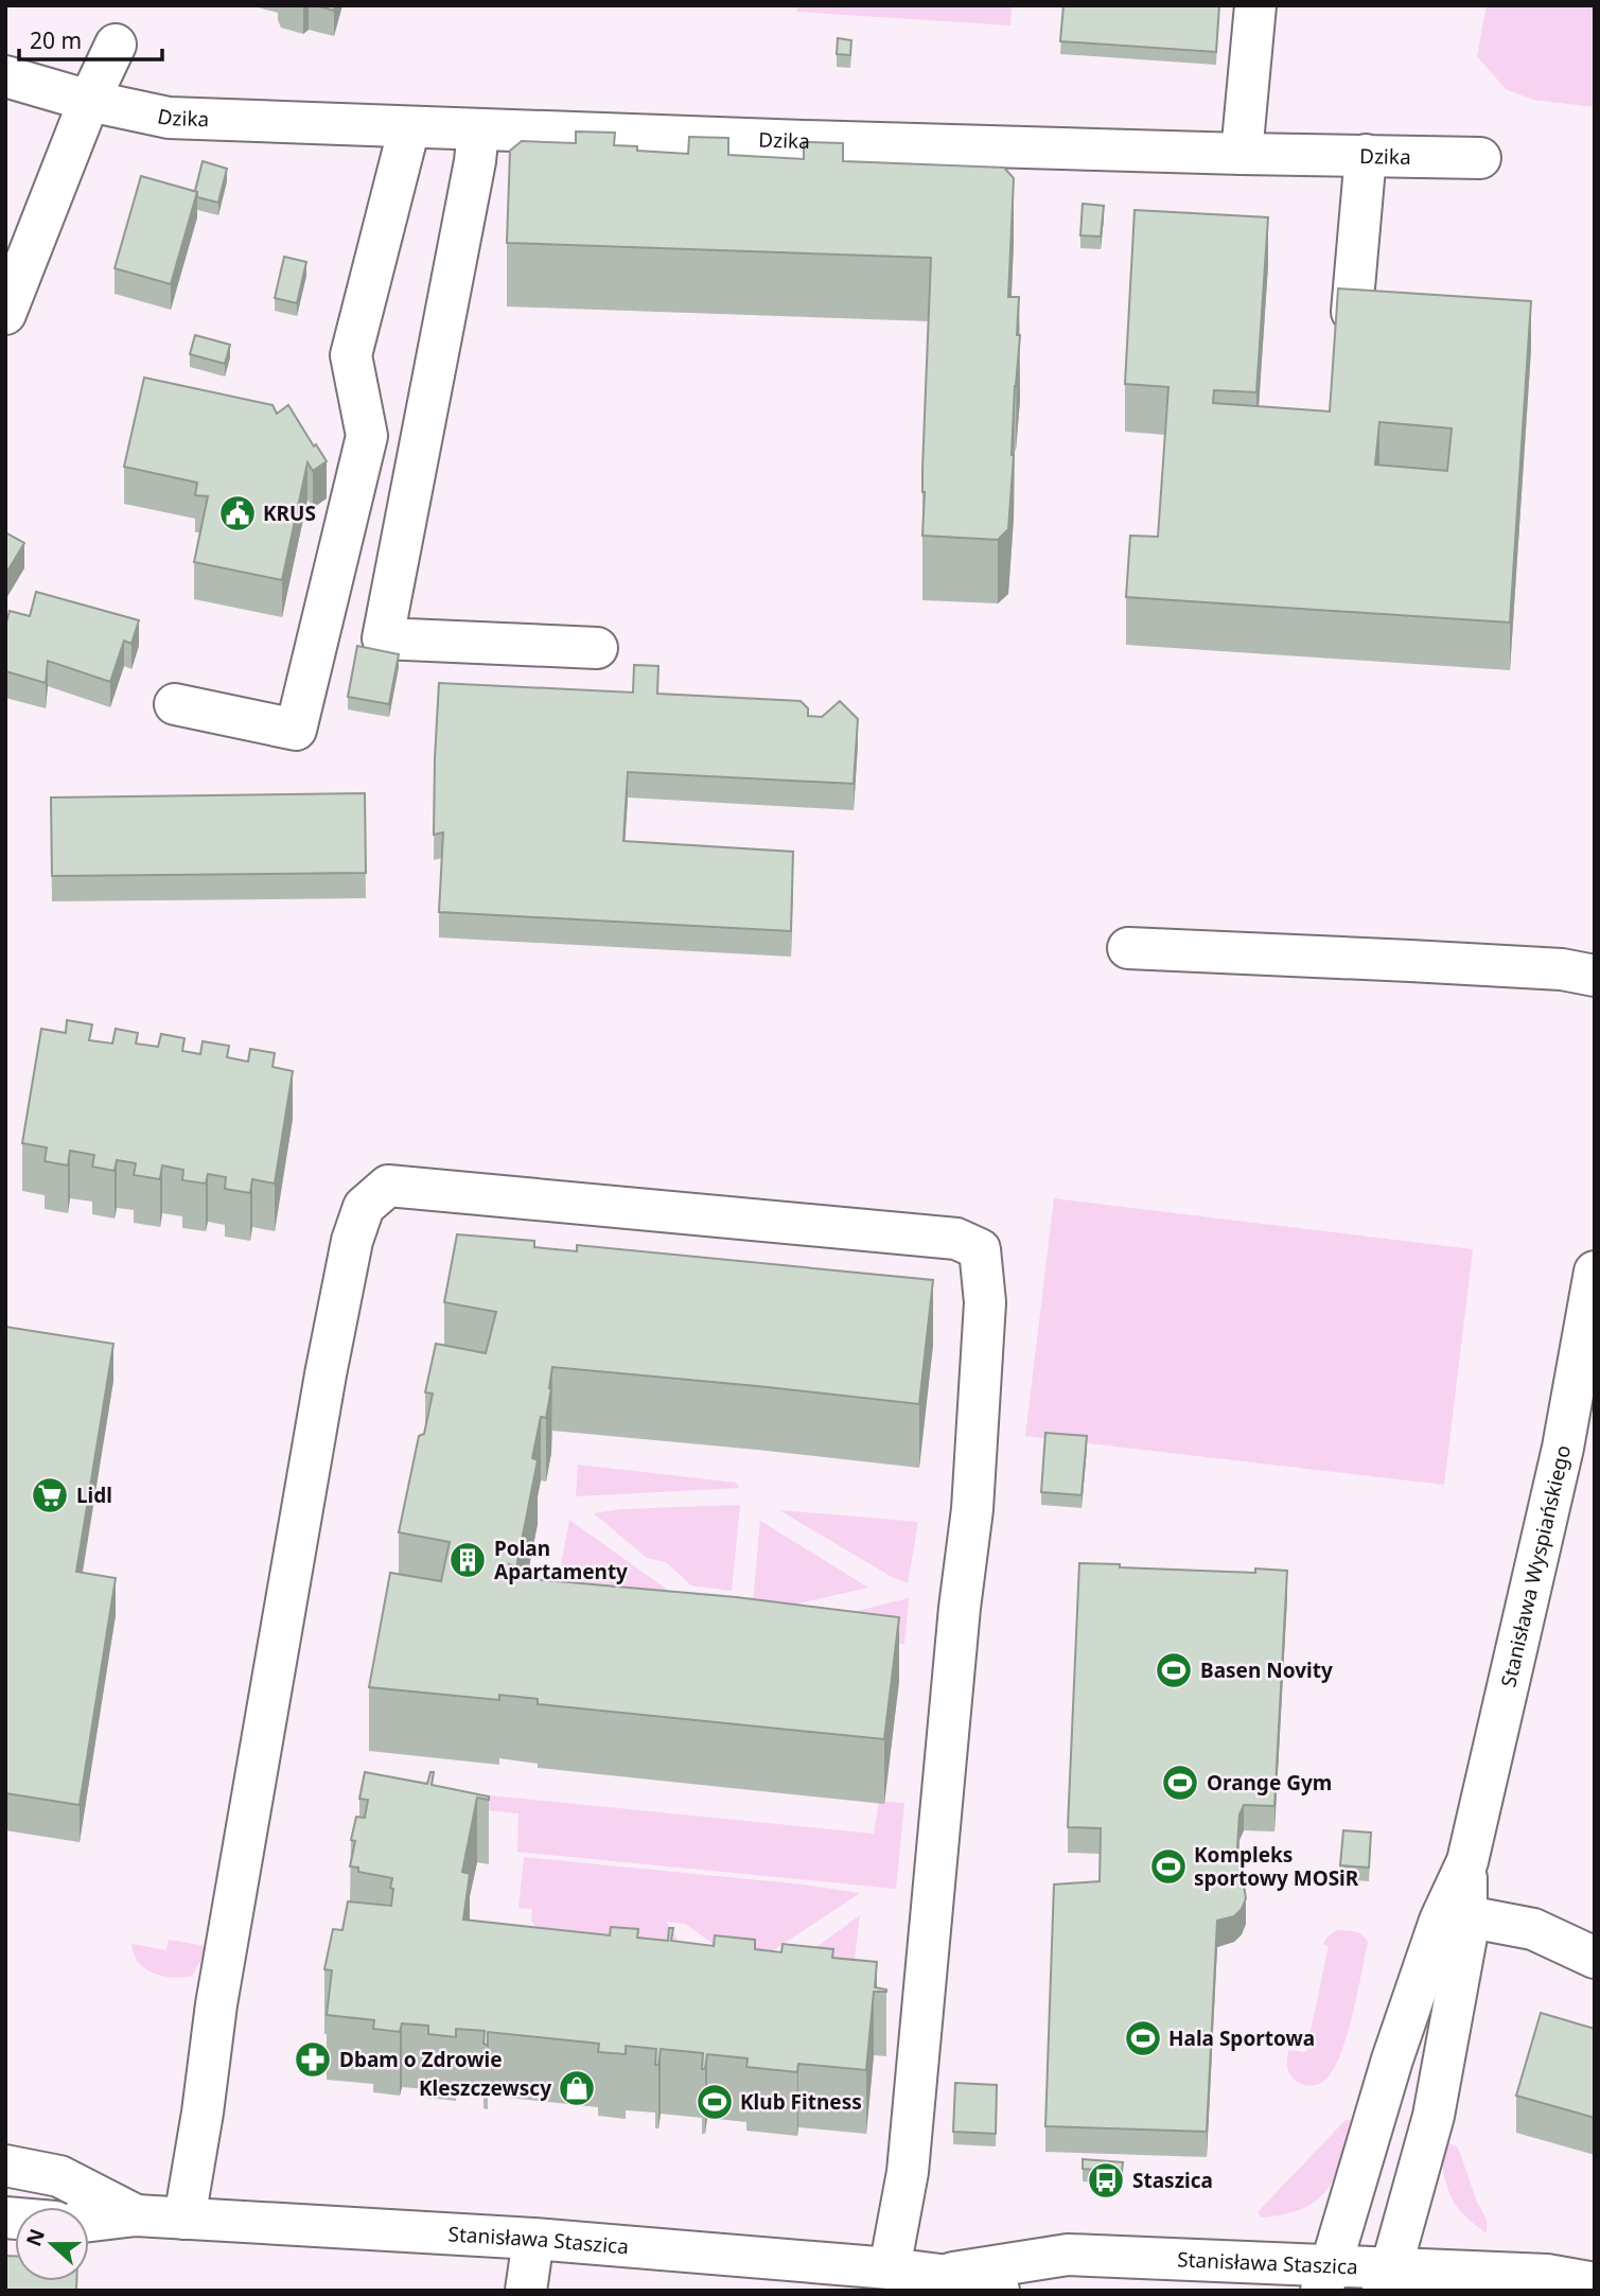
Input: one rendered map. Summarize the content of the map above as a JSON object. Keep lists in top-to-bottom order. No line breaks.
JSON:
{"streets":{"street":["Dzika","Stanisława Wyspiańskiego","Stanisława Staszica"]},"crossings":[["Stanisława Wyspiańskiego","Stanisława Staszica"]],"places":{"public building":["KRUS"],"supermarket":["Lidl"],"building":["Polan Apartamenty"],"sports":["Basen Novity","Orange Gym","Kompleks sportowy MOSiR","Hala Sportowa","Klub Fitness"],"pharmacy":["Dbam o Zdrowie"],"shop":["Kleszczewscy"],"bus stop":["Staszica"]},"scale_bar":"20 m","north":"left"}
